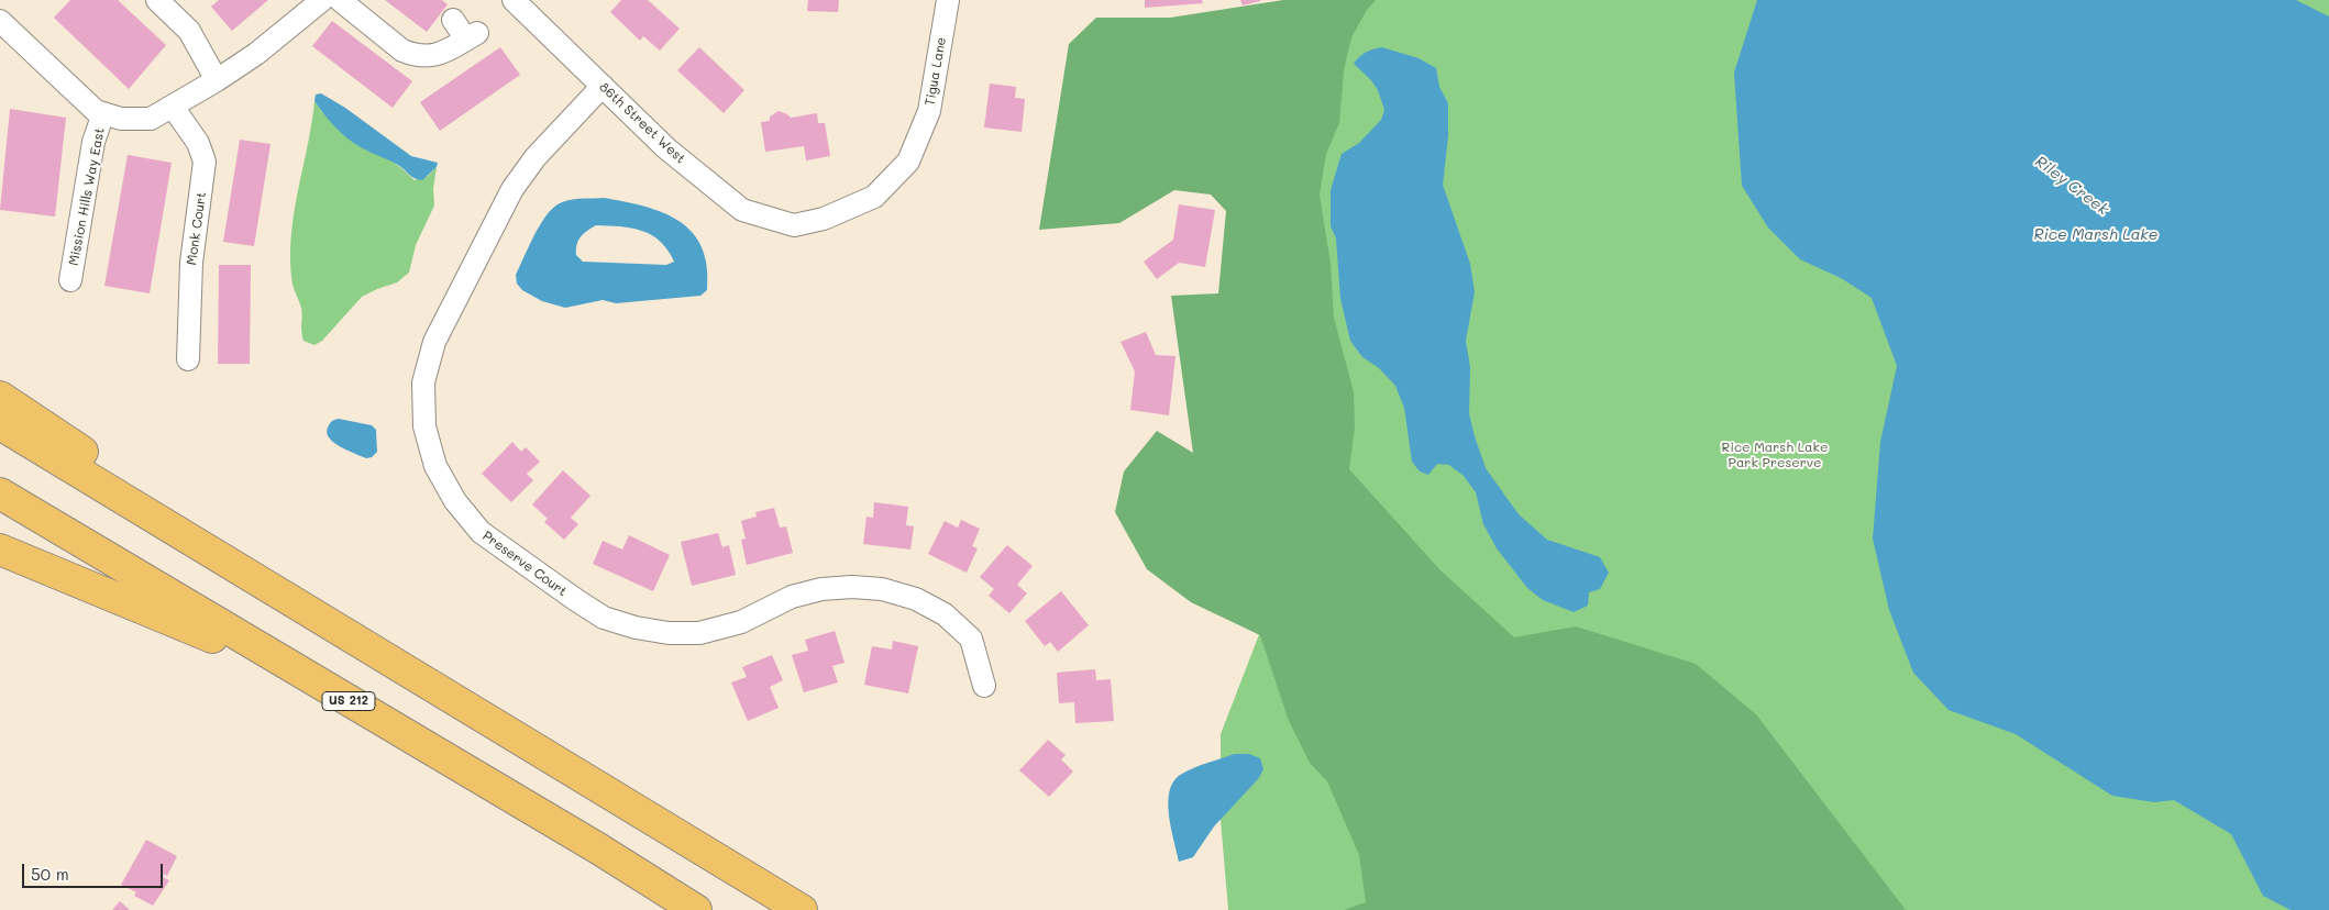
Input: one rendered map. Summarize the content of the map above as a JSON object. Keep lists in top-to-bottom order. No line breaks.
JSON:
{"streets":{"highway":["US 212"],"street":["Tigua Lane","86th Street West","Mission Hills Way East","Monk Court","Preserve Court"]},"crossings":[["Tigua Lane","86th Street West"],["86th Street West","Preserve Court"],["Mission Hills Way East","Monk Court"]],"water":["Riley Creek","Rice Marsh Lake"],"parks":["Rice Marsh Lake Park Preserve"],"scale_bar":"50 m"}
